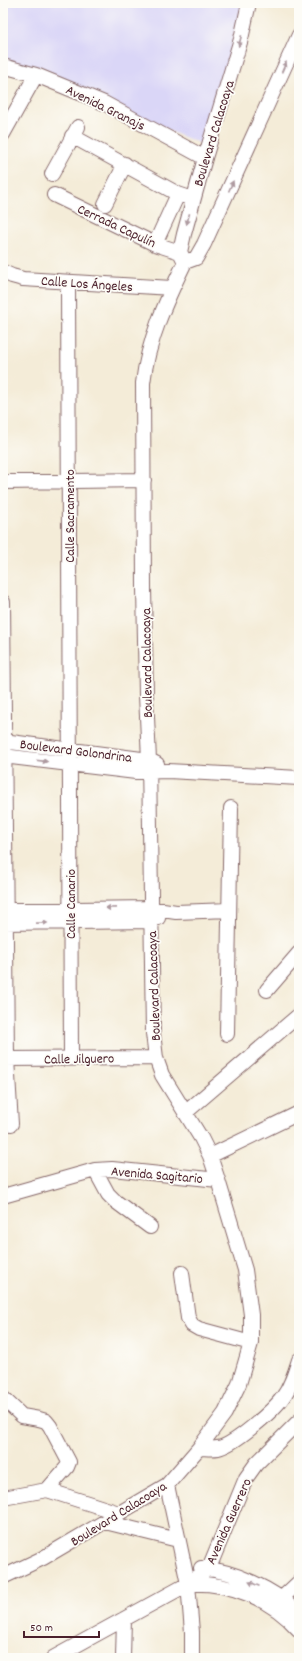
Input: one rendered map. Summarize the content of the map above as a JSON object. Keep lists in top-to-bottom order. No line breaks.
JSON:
{"streets":{"street":["Avenida Granajs","Boulevard Calacoaya","Cerrada Capulín","Calle Los Ángeles","Calle Sacramento","Boulevard Golondrina","Calle Canario","Calle Jilguero","Avenida Sagitario","Avenida Guerrero"]},"crossings":[["Avenida Granajs","Boulevard Calacoaya"],["Boulevard Calacoaya","Cerrada Capulín"],["Boulevard Calacoaya","Calle Los Ángeles"],["Boulevard Calacoaya","Boulevard Golondrina"],["Boulevard Calacoaya","Calle Jilguero"],["Boulevard Calacoaya","Avenida Sagitario"],["Calle Los Ángeles","Calle Sacramento"],["Calle Sacramento","Boulevard Golondrina"],["Calle Sacramento","Calle Canario"],["Boulevard Golondrina","Calle Canario"],["Calle Canario","Calle Jilguero"]],"scale_bar":"50 m"}
